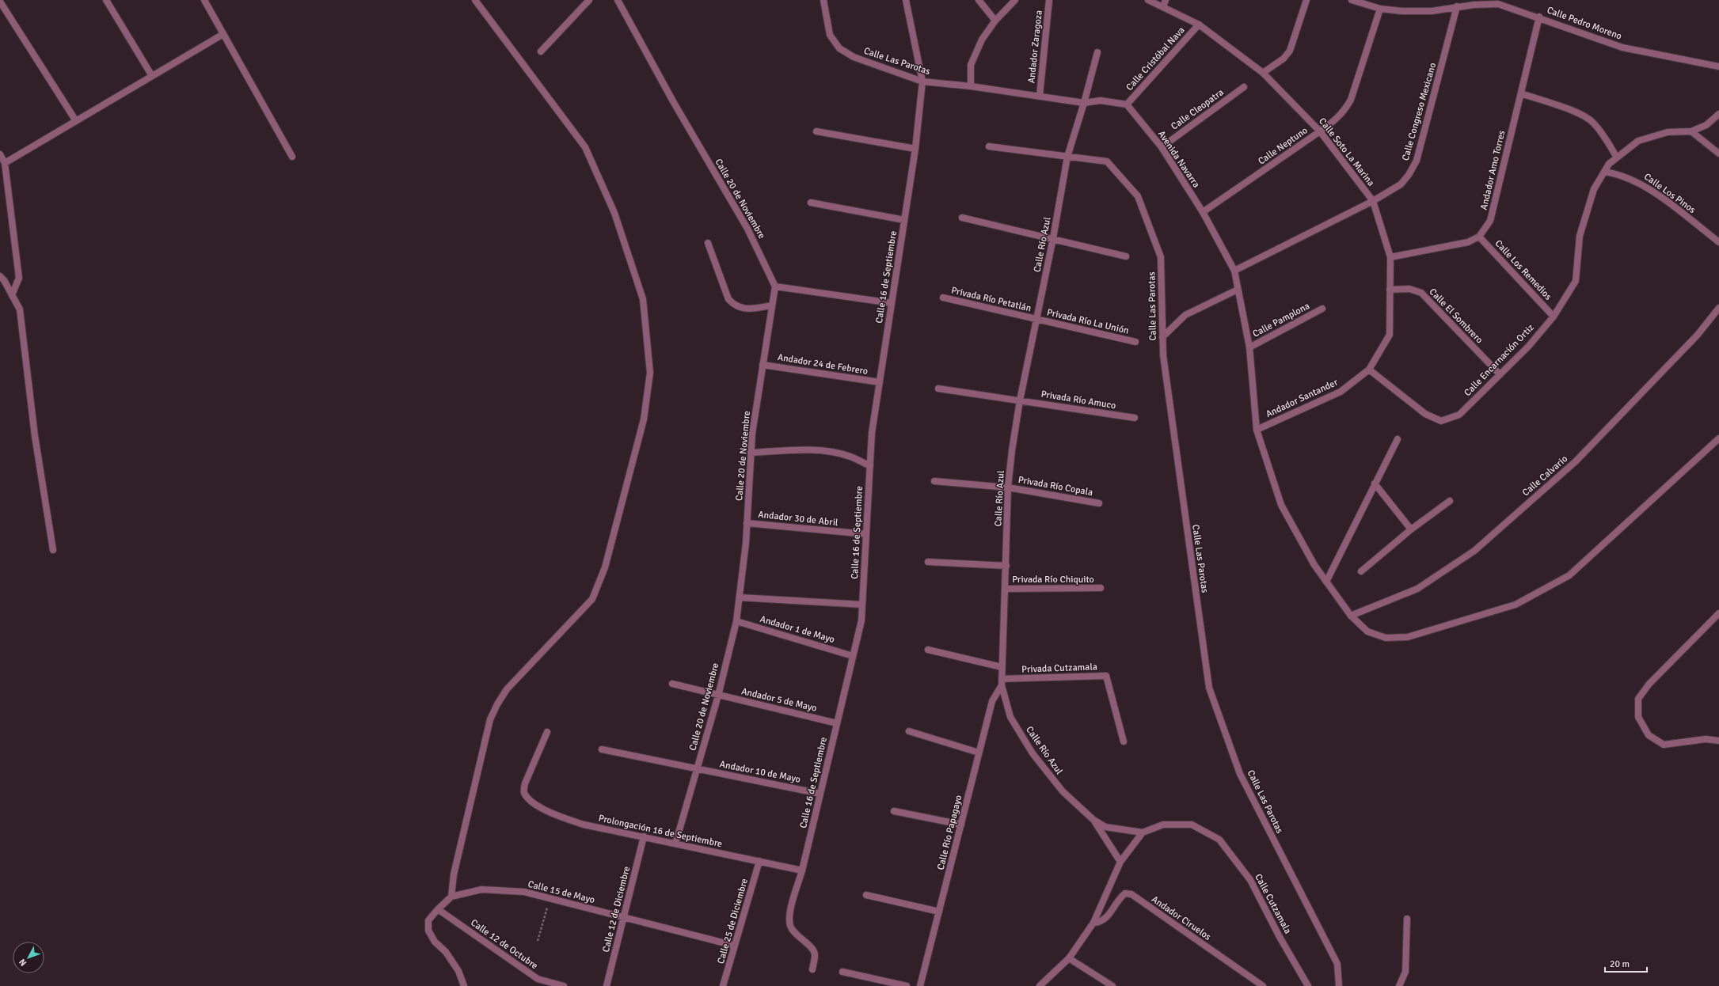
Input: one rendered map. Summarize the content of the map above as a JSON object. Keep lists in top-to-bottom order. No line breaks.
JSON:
{"streets":{"street":["Calle Pedro Moreno","Andador Zaragoza","Calle Cristóbal Nava","Calle Las Parotas","Calle Cleopatra","Calle Congreso Mexicano","Calle Neptuno","Calle Soto La Marina","Avenida Navarra","Andador Amo Torres","Calle Los Pinos","Calle 20 de Noviembre","Calle Río Azul","Calle Los Remedios","Calle 16 de Septiembre","Privada Río Petatlán","Calle El Sombrero","Calle Pamplona","Privada Río La Unión","Calle Encarnación Ortiz","Andador 24 de Febrero","Andador Santander","Privada Río Amuco","Calle Calvario","Privada Río Copala","Andador 30 de Abril","Privada Río Chiquito","Andador 1 de Mayo","Privada Cutzamala","Andador 5 de Mayo","Andador 10 de Mayo","Prolongación 16 de Septiembre","Calle Río Papagayo","Calle 15 de Mayo","Calle Cutzamala","Calle 12 de Diciembre","Andador Ciruelos","Calle 25 de Diciembre","Calle 12 de Octubre"]},"crossings":[["Calle Pedro Moreno","Calle Congreso Mexicano"],["Calle Pedro Moreno","Calle Neptuno"],["Calle Pedro Moreno","Andador Amo Torres"],["Calle Cristóbal Nava","Calle Soto La Marina"],["Calle Cristóbal Nava","Avenida Navarra"],["Calle Las Parotas","Calle Río Azul"],["Calle Las Parotas","Calle 16 de Septiembre"],["Calle Cleopatra","Avenida Navarra"],["Calle Congreso Mexicano","Calle Soto La Marina"],["Calle Congreso Mexicano","Avenida Navarra"],["Calle Neptuno","Calle Soto La Marina"],["Calle Neptuno","Avenida Navarra"],["Calle Soto La Marina","Calle El Sombrero"],["Calle Soto La Marina","Calle Encarnación Ortiz"],["Calle Soto La Marina","Andador Santander"],["Avenida Navarra","Calle Pamplona"],["Avenida Navarra","Andador Santander"],["Avenida Navarra","Calle Calvario"],["Andador Amo Torres","Calle Los Remedios"],["Calle Los Pinos","Calle Encarnación Ortiz"],["Calle 20 de Noviembre","Andador 24 de Febrero"],["Calle 20 de Noviembre","Andador 30 de Abril"],["Calle 20 de Noviembre","Andador 1 de Mayo"],["Calle 20 de Noviembre","Andador 5 de Mayo"],["Calle 20 de Noviembre","Andador 10 de Mayo"],["Calle 20 de Noviembre","Prolongación 16 de Septiembre"],["Calle Río Azul","Privada Río Petatlán"],["Calle Río Azul","Privada Río La Unión"],["Calle Río Azul","Privada Río Amuco"],["Calle Río Azul","Privada Río Copala"],["Calle Río Azul","Privada Río Chiquito"],["Calle Río Azul","Privada Cutzamala"],["Calle Río Azul","Calle Río Papagayo"],["Calle Río Azul","Calle Cutzamala"],["Calle Los Remedios","Calle Encarnación Ortiz"],["Calle 16 de Septiembre","Andador 24 de Febrero"],["Calle 16 de Septiembre","Andador 30 de Abril"],["Calle 16 de Septiembre","Andador 1 de Mayo"],["Calle 16 de Septiembre","Andador 5 de Mayo"],["Calle 16 de Septiembre","Andador 10 de Mayo"],["Calle 16 de Septiembre","Prolongación 16 de Septiembre"],["Privada Río Petatlán","Privada Río La Unión"],["Calle El Sombrero","Calle Encarnación Ortiz"],["Calle Encarnación Ortiz","Andador Santander"],["Privada Cutzamala","Calle Río Papagayo"],["Prolongación 16 de Septiembre","Calle 12 de Diciembre"],["Prolongación 16 de Septiembre","Calle 25 de Diciembre"],["Calle 15 de Mayo","Calle 12 de Diciembre"],["Calle 15 de Mayo","Calle 25 de Diciembre"],["Calle 15 de Mayo","Calle 12 de Octubre"]],"scale_bar":"20 m","north":"bottom left"}
